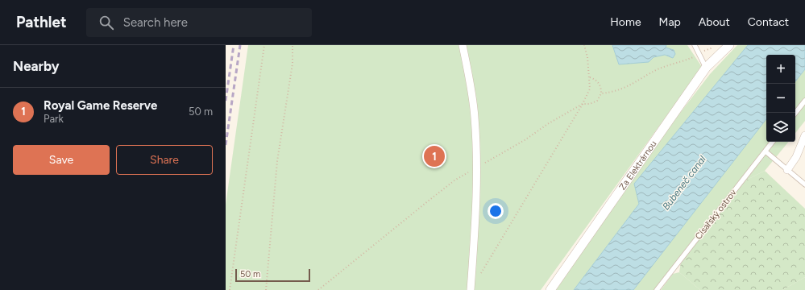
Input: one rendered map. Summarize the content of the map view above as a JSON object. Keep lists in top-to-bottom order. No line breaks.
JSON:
{"streets":{"street":["Za Elektrárnou"],"lane":["Císařský ostrov"]},"water":["Bubeneč canal"],"scale_bar":"50 m","page":{"header":"Pathlet","search":"Search here","nav":["Home","Map","About","Contact"],"heading":"Nearby","map_buttons":["+","−"],"list":[{"mark":"1","name":"Royal Game Reserve","note":"Park","value":"50 m"}],"buttons":["Save","Share"],"pins":"1","scale":"50 m"}}
